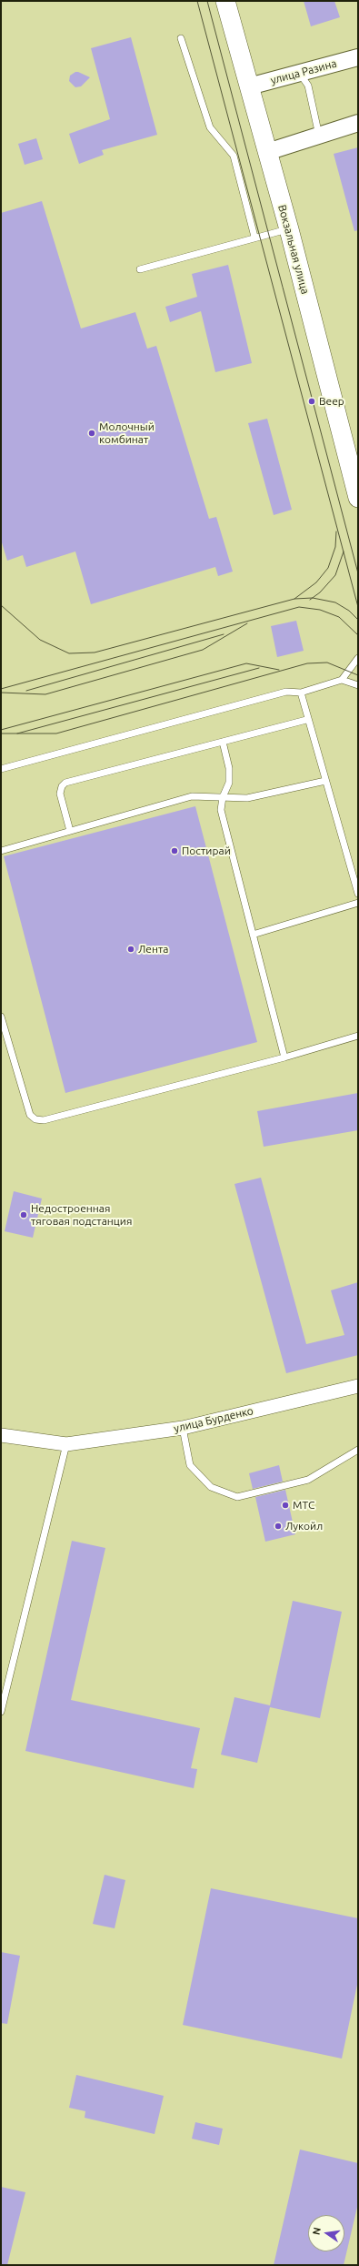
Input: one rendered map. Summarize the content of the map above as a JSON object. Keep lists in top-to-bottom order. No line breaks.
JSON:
{"streets":{"main road":["Вокзальная улица"],"street":["улица Разина","улица Бурденко"]},"crossings":[["улица Разина","Вокзальная улица"]],"places":["Веер","Молочный комбинат","Постирай","Лента","Недостроенная тяговая подстанция","МТС","Лукойл"],"north":"left"}
